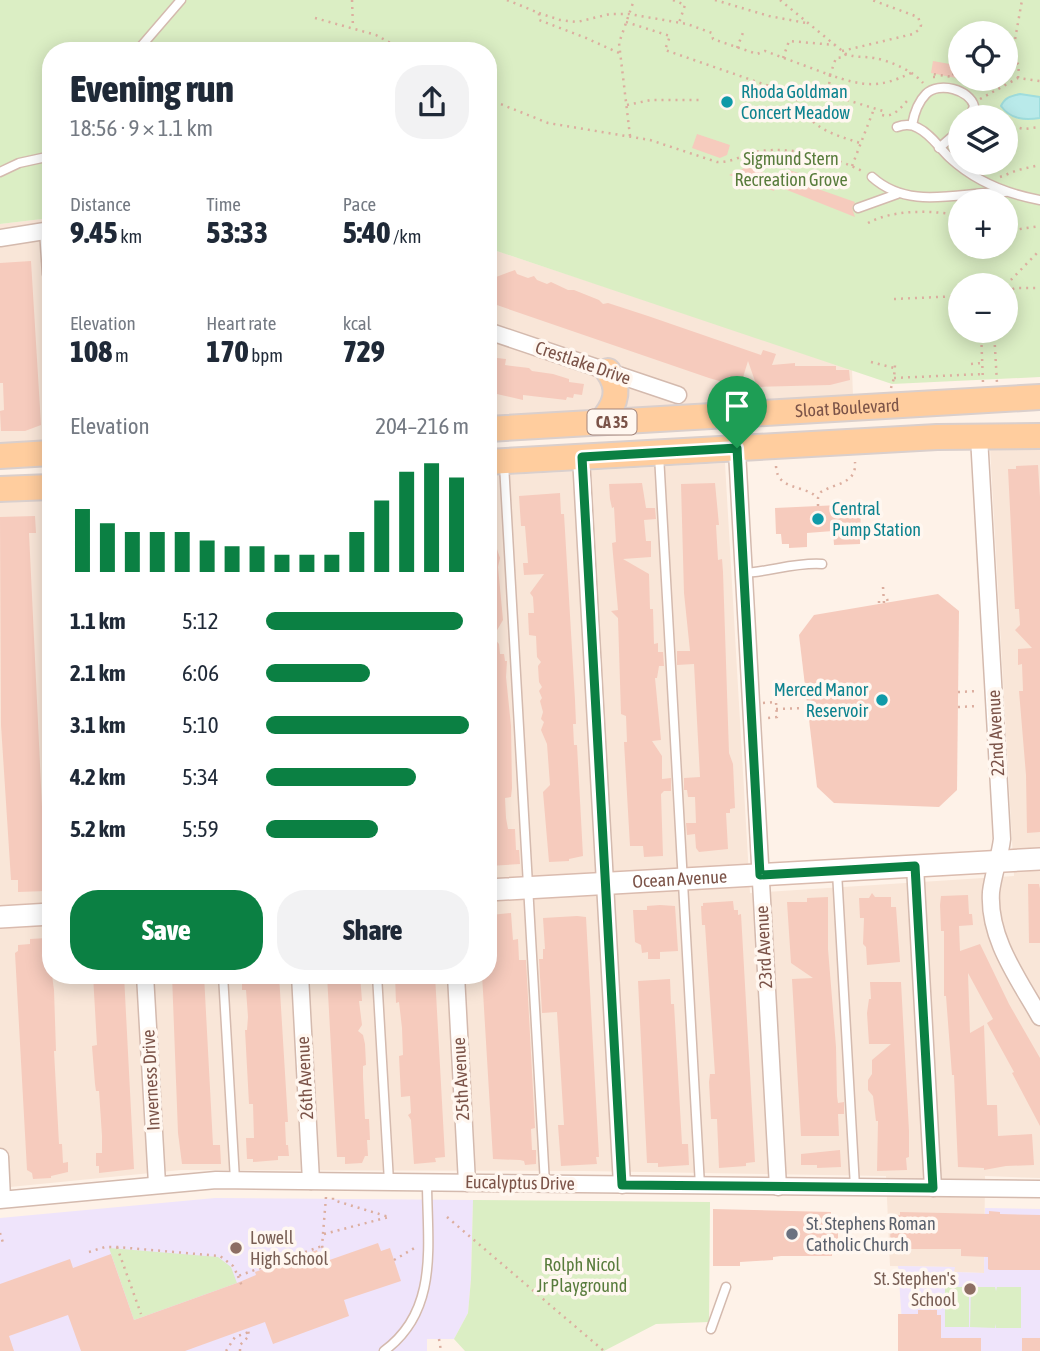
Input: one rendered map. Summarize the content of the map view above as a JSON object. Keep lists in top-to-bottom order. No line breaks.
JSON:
{"streets":{"main road":["Sloat Boulevard","CA 35"],"street":["Crestlake Drive","22nd Avenue","Ocean Avenue","23rd Avenue","26th Avenue","25th Avenue","Inverness Drive","Eucalyptus Drive"]},"crossings":[["Sloat Boulevard","22nd Avenue"],["Sloat Boulevard","23rd Avenue"],["22nd Avenue","Ocean Avenue"],["Ocean Avenue","23rd Avenue"],["23rd Avenue","Eucalyptus Drive"],["26th Avenue","Eucalyptus Drive"],["25th Avenue","Eucalyptus Drive"],["Inverness Drive","Eucalyptus Drive"]],"parks":["Sigmund Stern Recreation Grove","Rolph Nicol Jr Playground"],"places":["Rhoda Goldman Concert Meadow","Central Pump Station","Merced Manor Reservoir","St. Stephens Roman Catholic Church","Lowell High School","St. Stephen's School"],"page":{"map_buttons":["+","−"],"heading":["Evening run","18:56 · 9 × 1.1 km"],"stats":[["Distance","9.45 km"],["Time","53:33"],["Pace","5:40 /km"],["Elevation","108 m"],["Heart rate","170 bpm"],["kcal","729"]],"chart":["Elevation","204–216 m"],"list":[{"name":"1.1 km","note":"5:12"},{"name":"2.1 km","note":"6:06"},{"name":"3.1 km","note":"5:10"},{"name":"4.2 km","note":"5:34"},{"name":"5.2 km","note":"5:59"}],"buttons":["Save","Share"]}}
